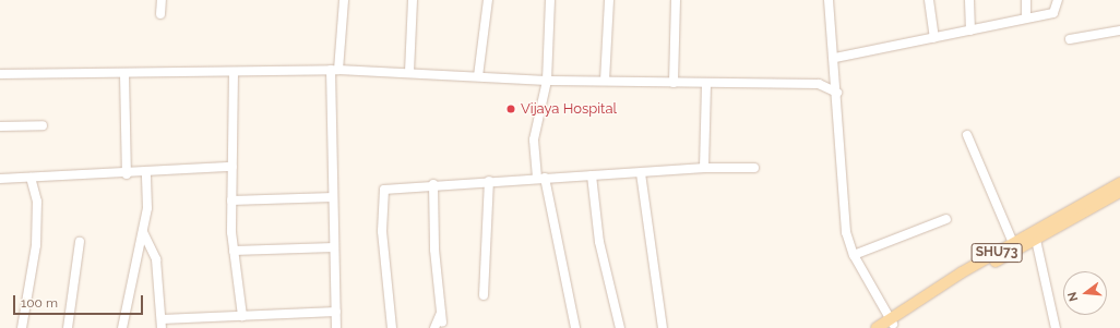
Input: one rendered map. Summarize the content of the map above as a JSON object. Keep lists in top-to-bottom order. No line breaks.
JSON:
{"streets":{"main road":["SHU73"]},"places":["Vijaya Hospital"],"scale_bar":"100 m","north":"left"}
